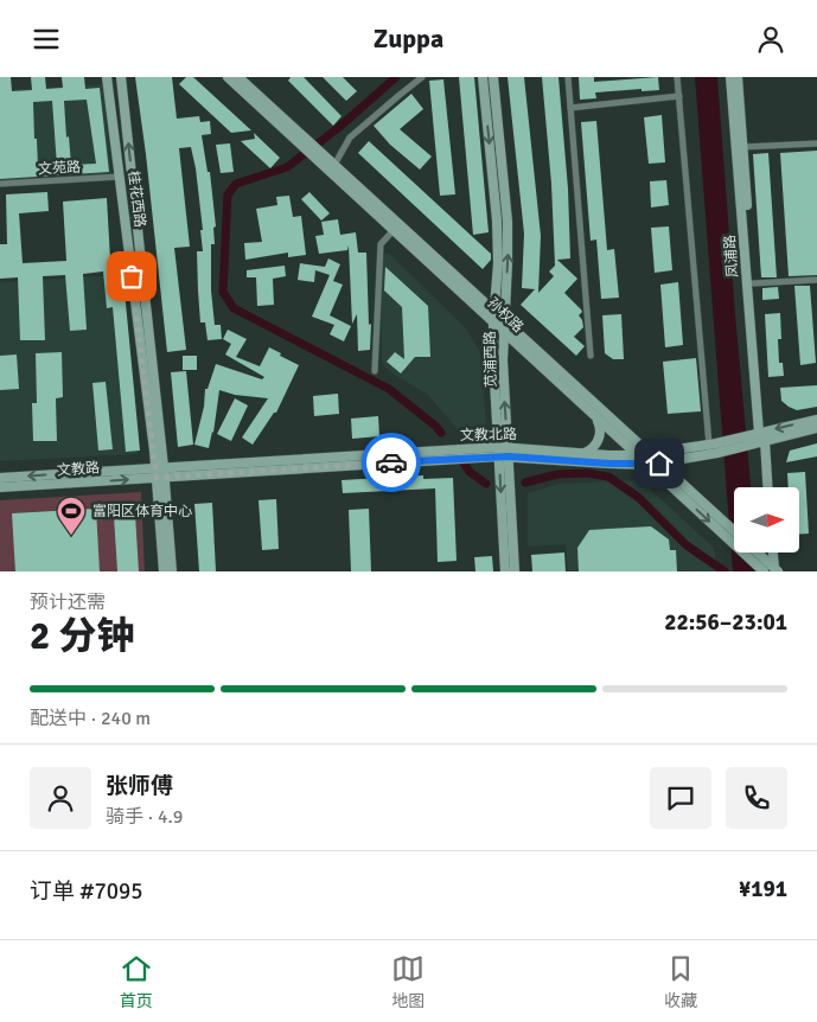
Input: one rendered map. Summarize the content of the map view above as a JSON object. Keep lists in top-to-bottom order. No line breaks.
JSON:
{"streets":{"street":["文苑路","桂花西路","凤浦路","孙权路","苋浦西路","文教北路","文教路"]},"crossings":[["文苑路","桂花西路"],["桂花西路","文教北路"],["桂花西路","文教路"],["凤浦路","文教北路"],["孙权路","苋浦西路"],["孙权路","文教北路"],["苋浦西路","文教北路"],["文教北路","文教路"]],"places":{"sports":["富阳区体育中心"]},"north":"right","page":{"header":"Zuppa","heading":["2 分钟","预计还需","22:56–23:01"],"panel":["张师傅","骑手 · 4.9","订单 #7095","¥191"],"bar":"配送中 · 240 m","tabs":["首页","地图","收藏"]}}
